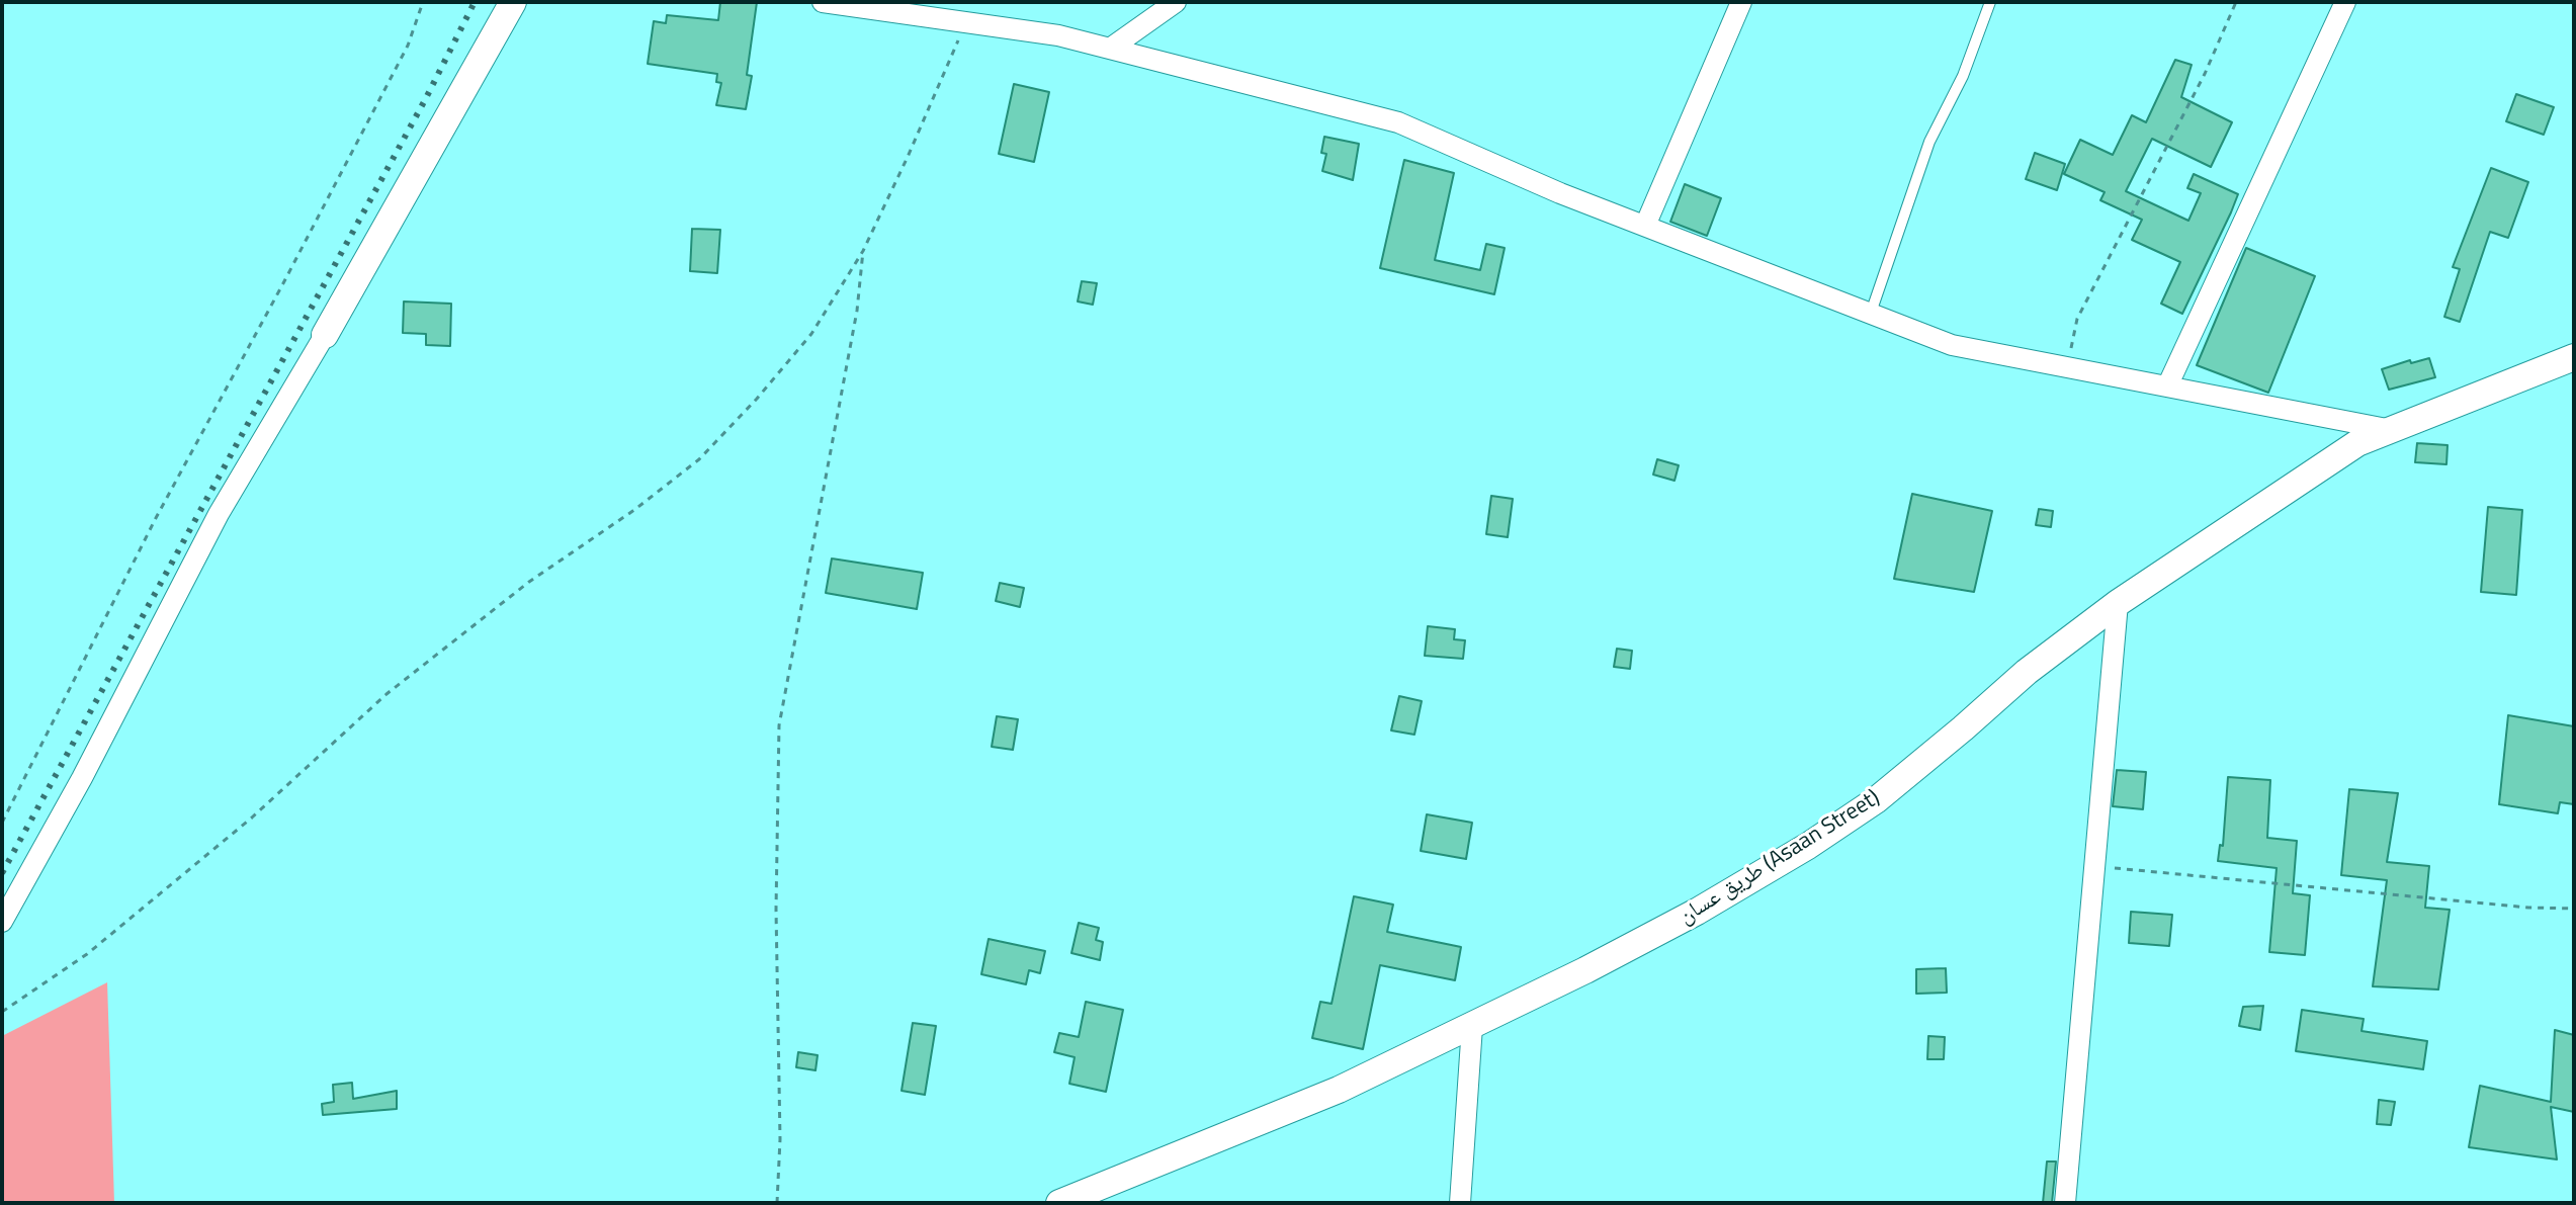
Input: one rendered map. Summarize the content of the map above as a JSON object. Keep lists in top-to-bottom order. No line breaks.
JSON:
{"streets":{"street":["طريق عسان (Asaan Street)"]}}
